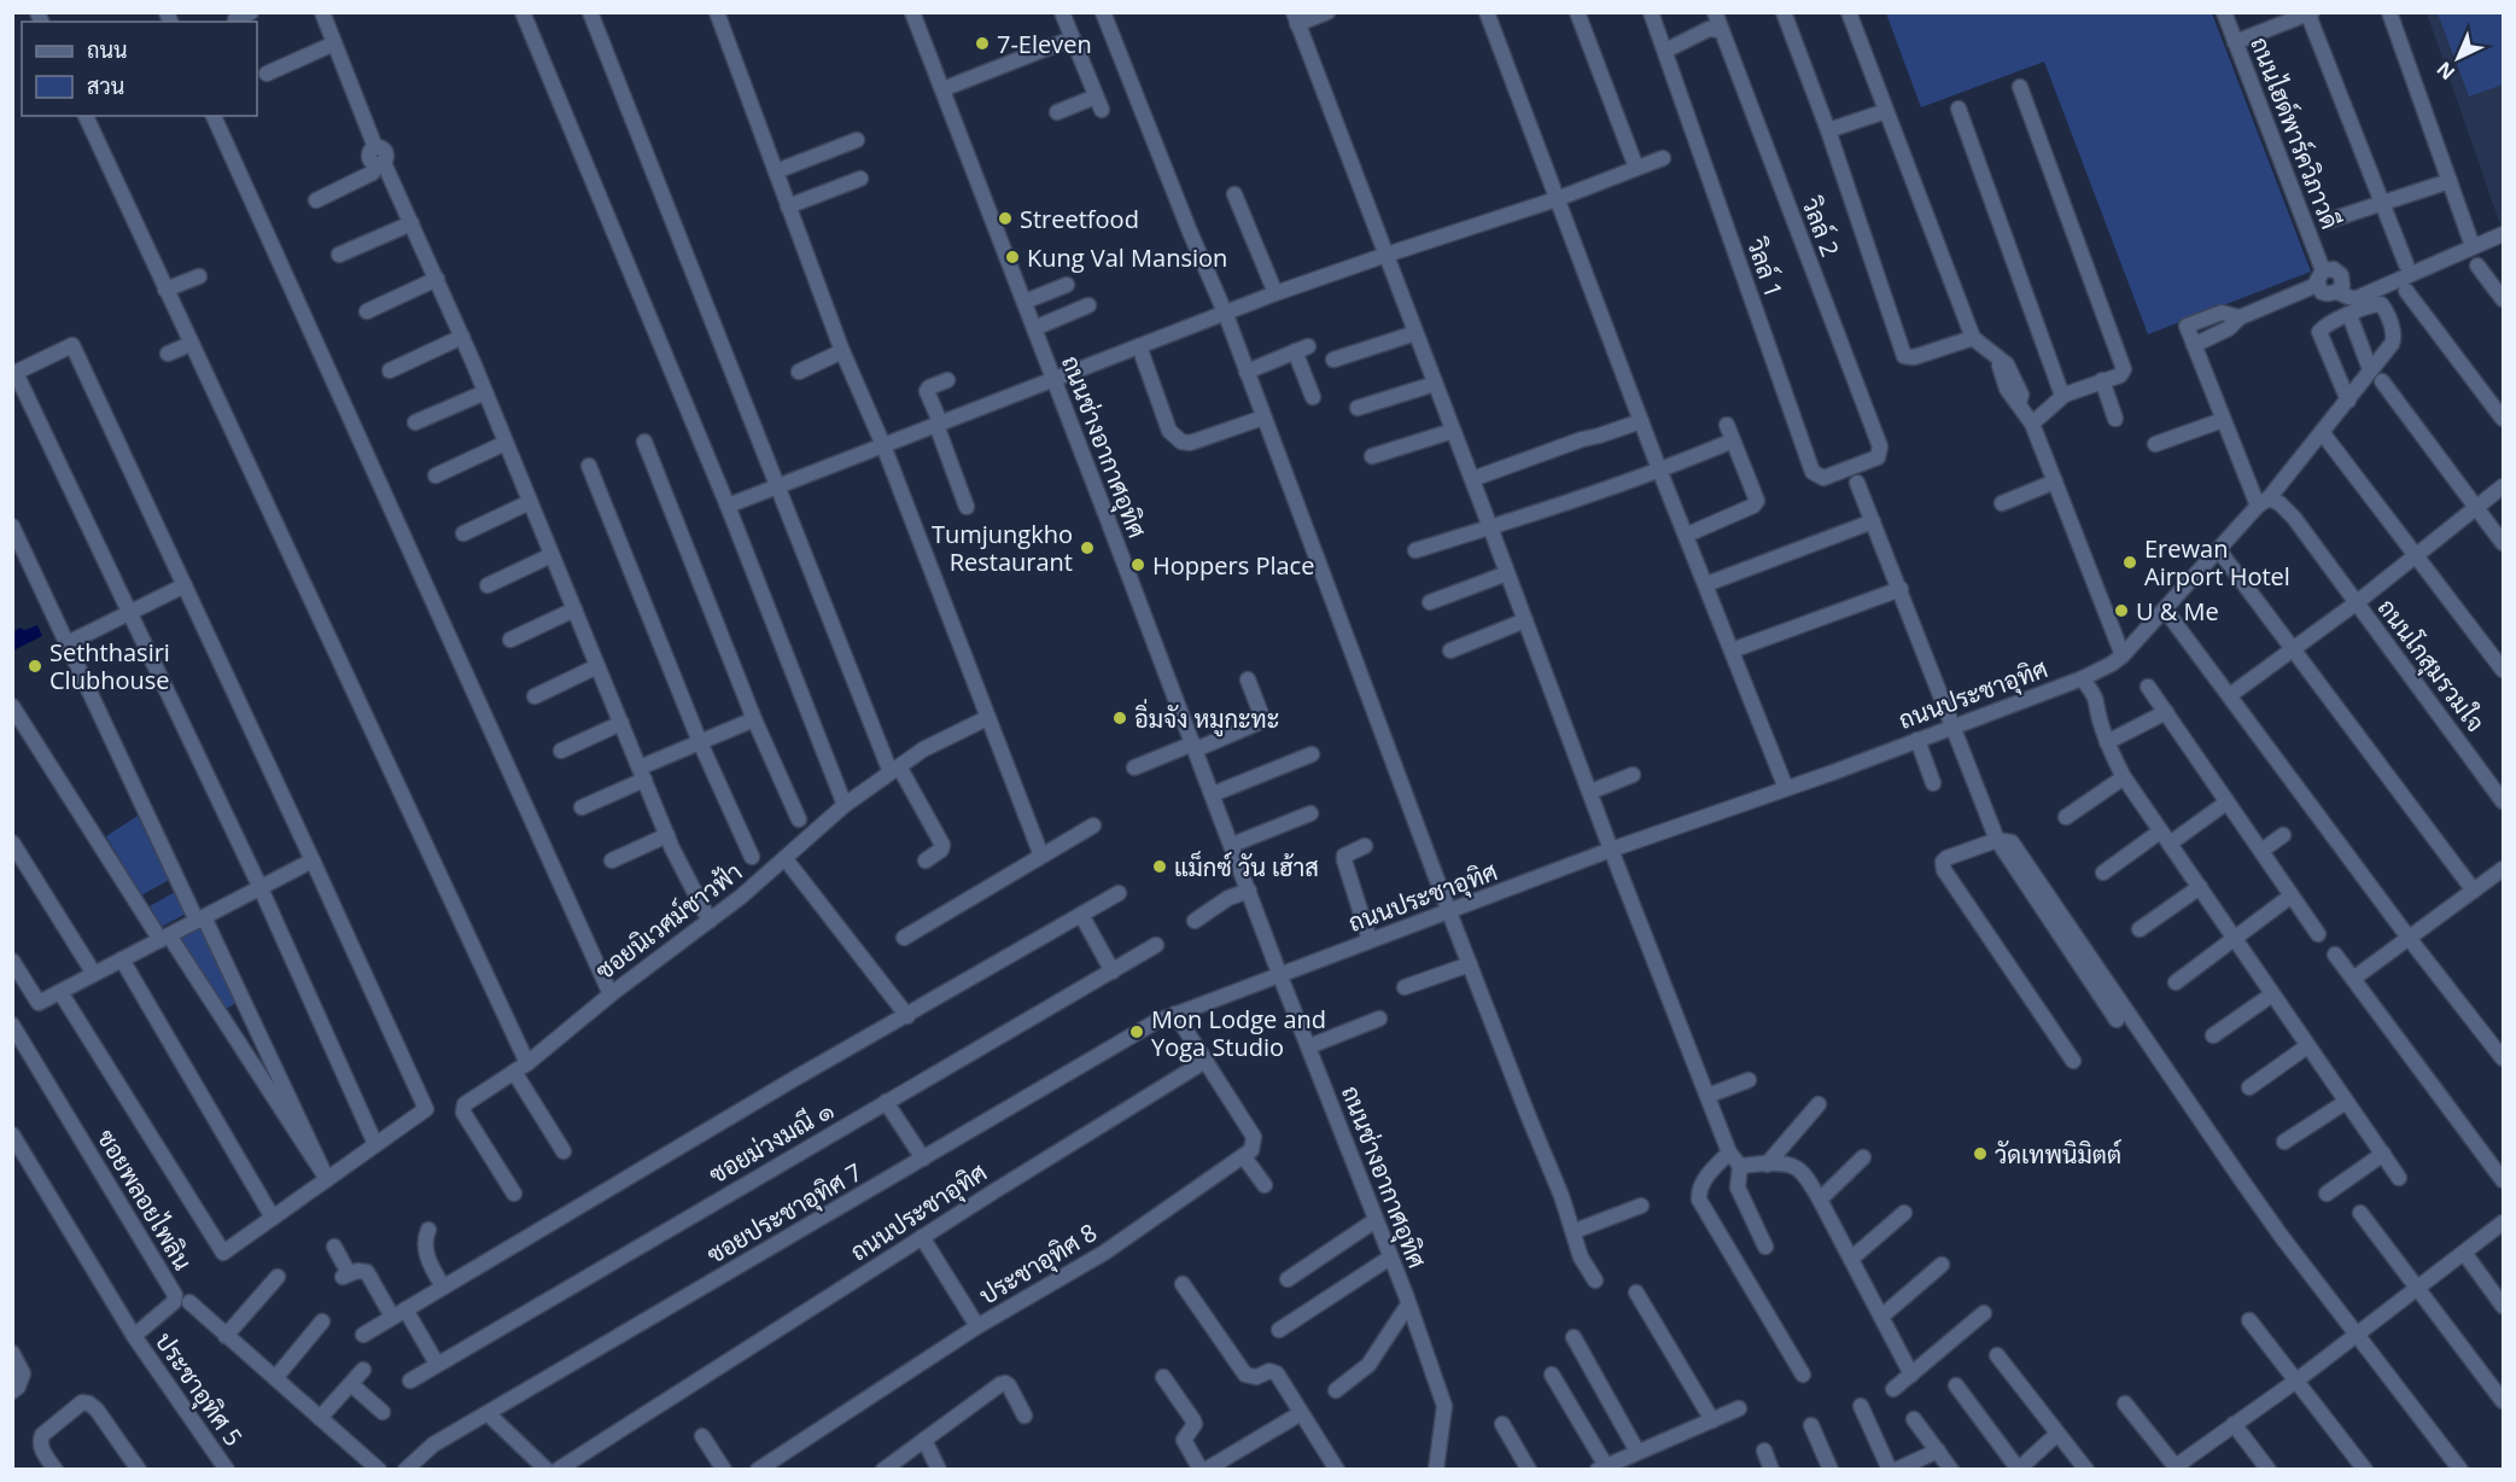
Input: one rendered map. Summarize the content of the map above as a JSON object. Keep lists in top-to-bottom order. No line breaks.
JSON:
{"streets":{"street":["ถนนไฮด์พาร์ควิภาวดี","วิลล์ 2","วิลล์ 1","ถนนช่างอากาศอุทิศ","ถนนโกสุมรวมใจ","ถนนประชาอุทิศ","ซอยนิเวศม์ชาวฟ้า","ซอยม่วงมณี ๑","ซอยพลอยไพลิน","ซอยประชาอุทิศ 7","ประชาอุทิศ 8","ประชาอุทิศ 5"]},"crossings":[["วิลล์ 2","วิลล์ 1"],["ถนนช่างอากาศอุทิศ","ถนนประชาอุทิศ"],["ถนนประชาอุทิศ","ซอยประชาอุทิศ 7"],["ซอยพลอยไพลิน","ประชาอุทิศ 5"]],"places":["7-Eleven","Streetfood","Kung Val Mansion","Tumjungkho Restaurant","Erewan Airport Hotel","Hoppers Place","U & Me","Seththasiri Clubhouse","อิ่มจัง หมูกะทะ","แม็กซ์ วัน เฮ้าส","Mon Lodge and Yoga Studio","วัดเทพนิมิตต์"],"legend":["ถนน","สวน"],"north":"bottom left"}
